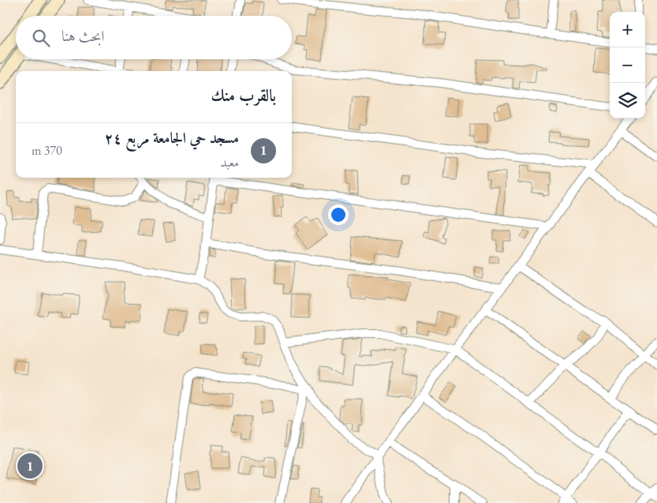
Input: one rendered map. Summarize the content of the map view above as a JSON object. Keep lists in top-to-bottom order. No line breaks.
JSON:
{"page":{"map_buttons":["+","−"],"search":"ابحث هنا","heading":"بالقرب منك","list":[{"mark":"1","name":"مسجد حي الجامعة مربع ٢٤","note":"معبد","value":"370 m"}],"pins":"1"}}
